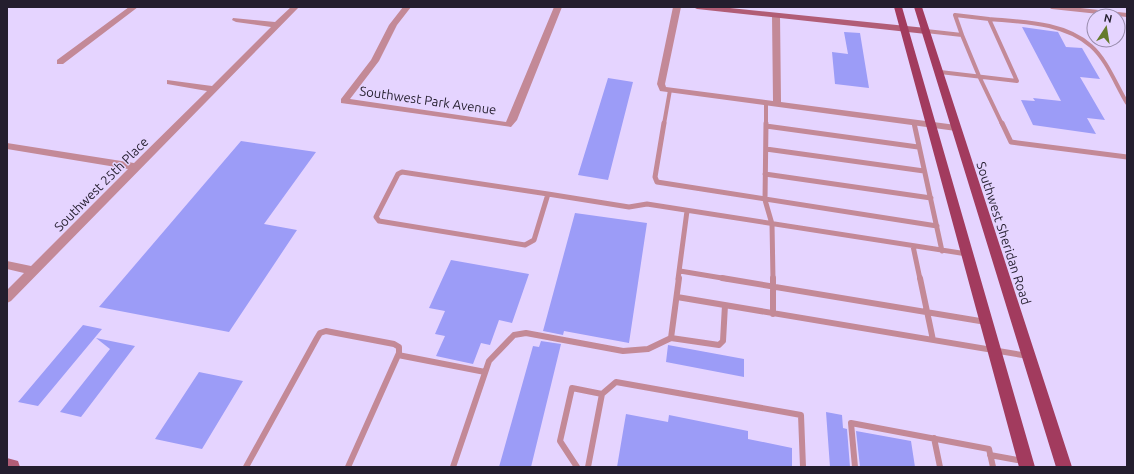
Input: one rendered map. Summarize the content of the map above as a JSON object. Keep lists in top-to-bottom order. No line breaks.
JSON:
{"streets":{"main road":["Southwest Sheridan Road"],"street":["Southwest Park Avenue","Southwest 25th Place"]},"north":"top"}
